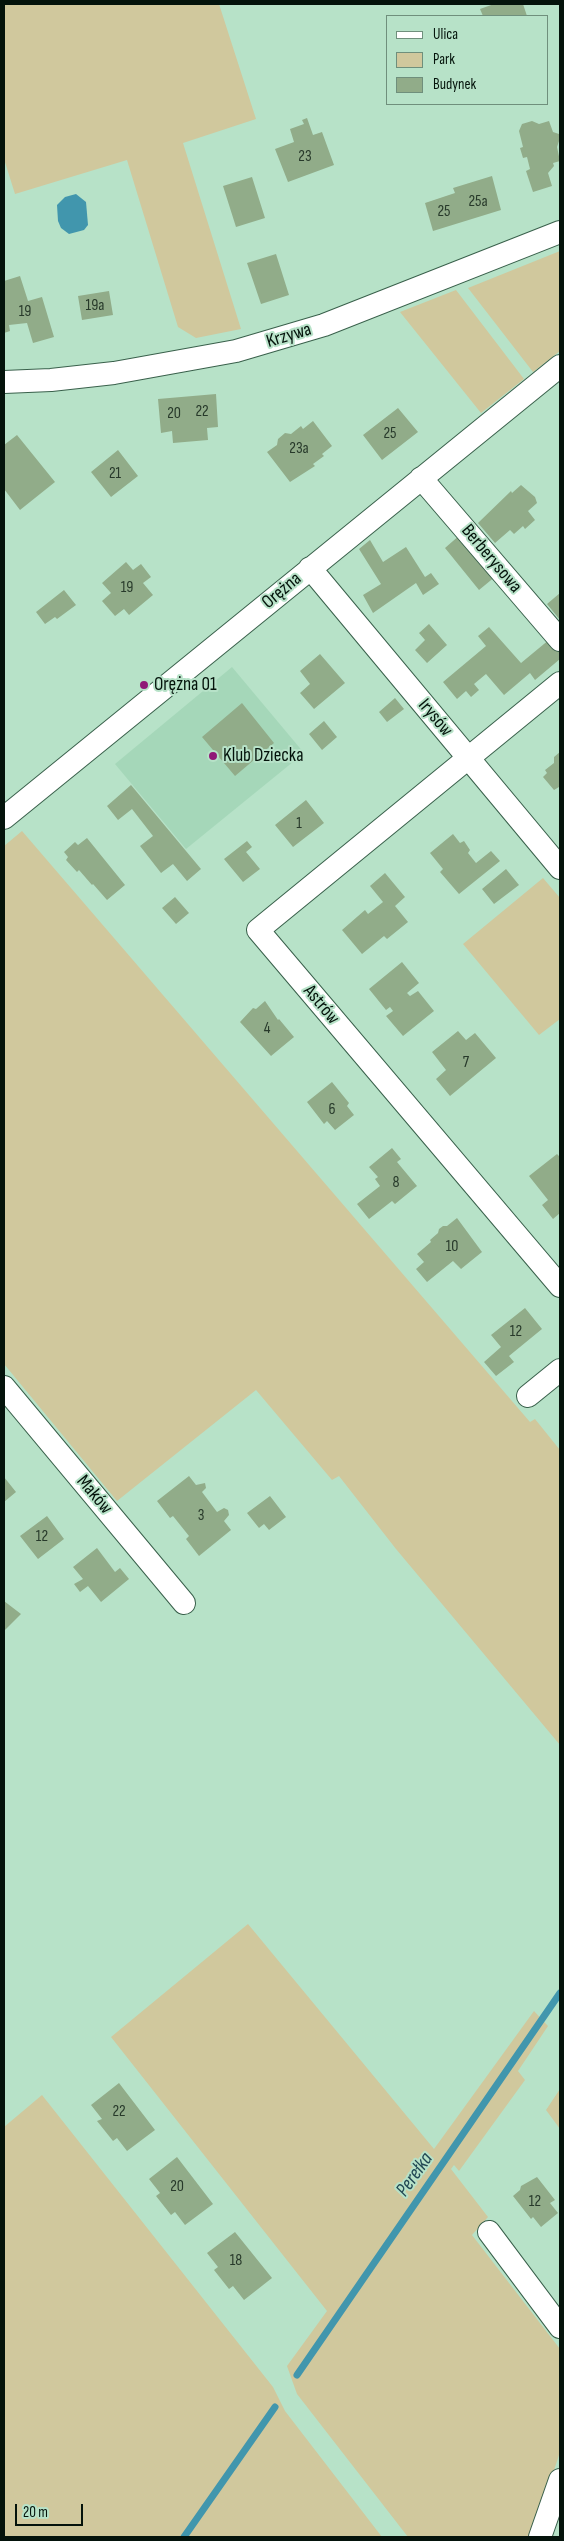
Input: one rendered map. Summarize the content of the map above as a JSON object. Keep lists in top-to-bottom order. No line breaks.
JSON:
{"streets":{"street":["Krzywa","Berberysowa","Orężna","Irysów","Astrów","Maków"]},"crossings":[["Berberysowa","Orężna"],["Orężna","Irysów"],["Irysów","Astrów"]],"water":["Perełka"],"places":["Orężna 01","Klub Dziecka"],"house_numbers":["23","25a","25","19a","19","22","20","25","23a","21","19","1","4","7","6","8","10","12","3","12","22","20","12","18"],"legend":["Ulica","Park","Budynek"],"scale_bar":"20 m"}
